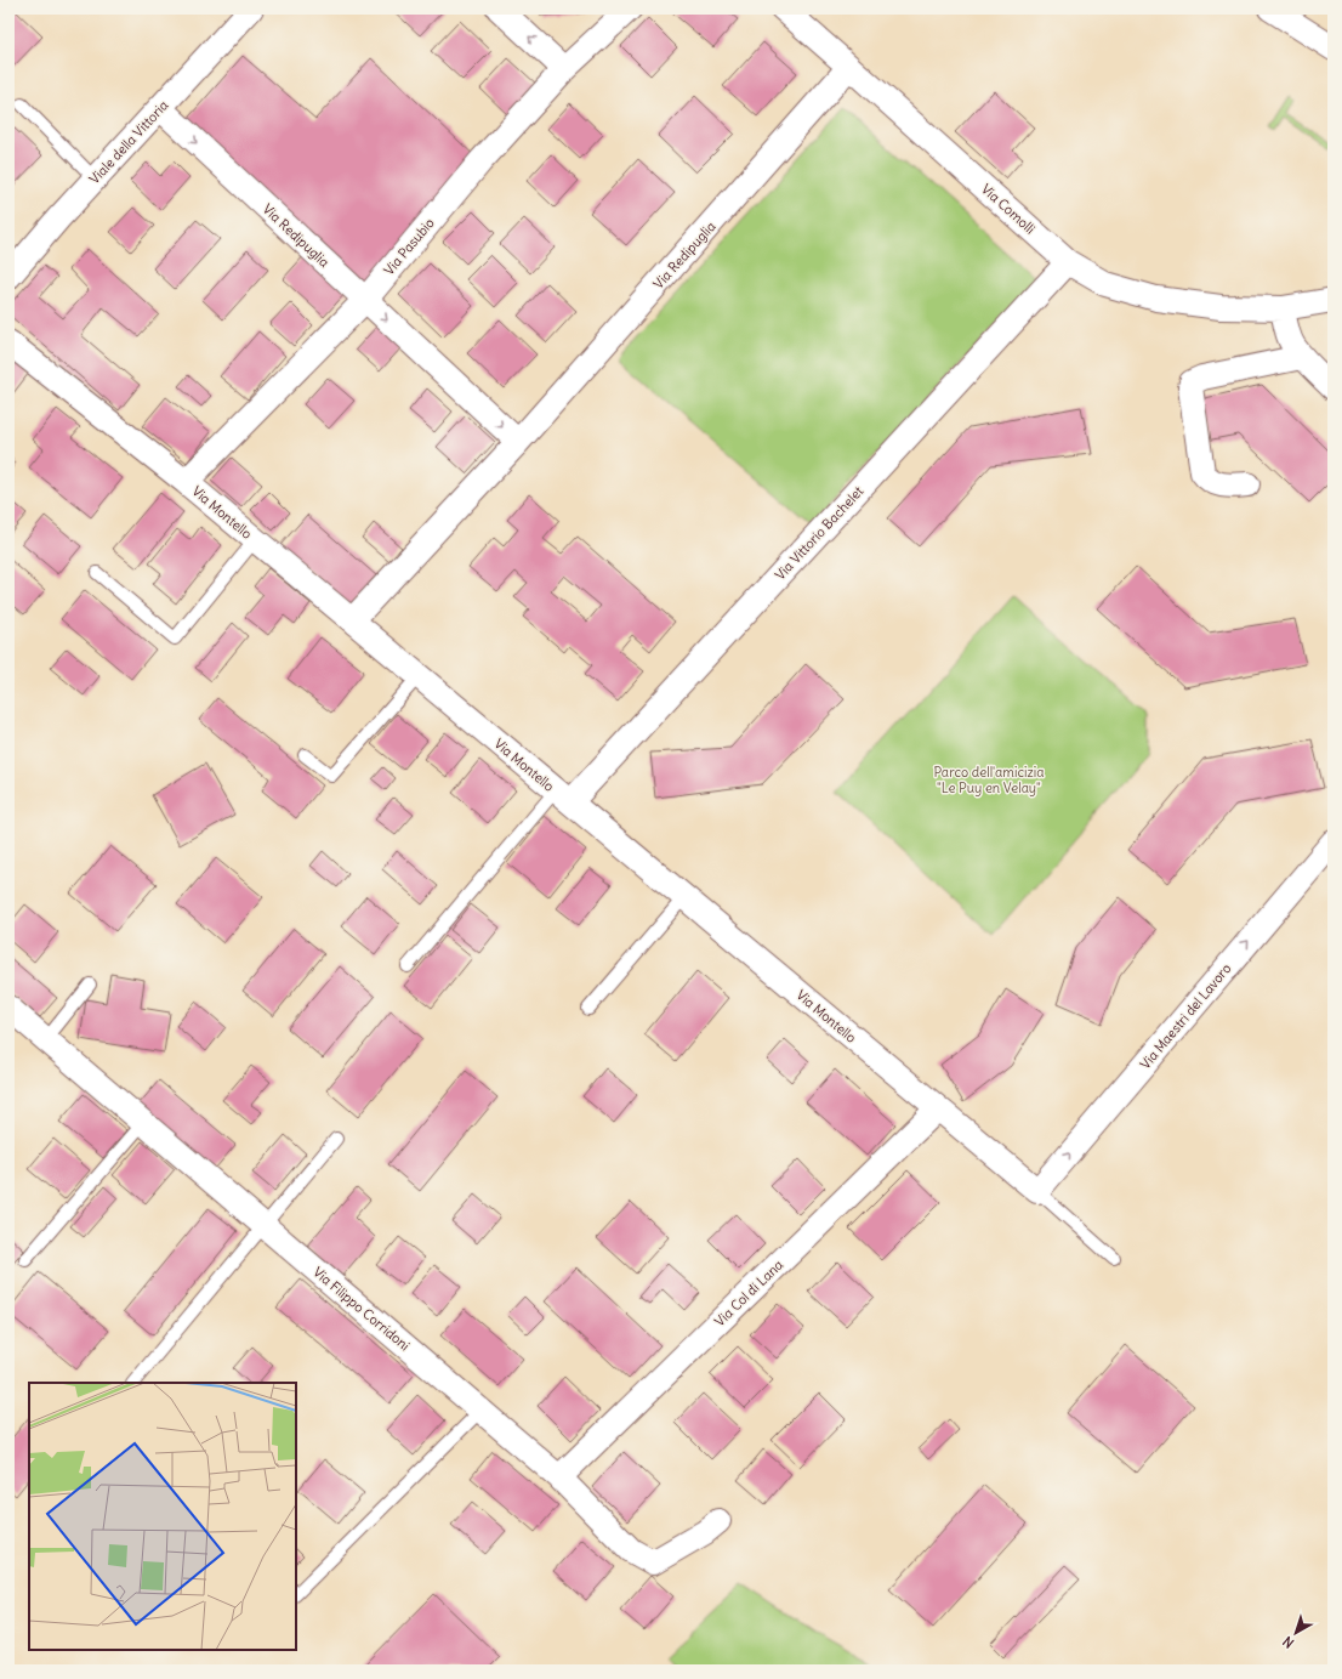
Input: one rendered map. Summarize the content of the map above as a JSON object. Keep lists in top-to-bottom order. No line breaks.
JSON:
{"streets":{"street":["Viale della Vittoria","Via Comolli","Via Redipuglia","Via Pasubio","Via Montello","Via Vittorio Bachelet","Via Maestri del Lavoro","Via Col di Lana","Via Filippo Corridoni"]},"crossings":[["Viale della Vittoria","Via Redipuglia"],["Via Comolli","Via Redipuglia"],["Via Comolli","Via Vittorio Bachelet"],["Via Redipuglia","Via Pasubio"],["Via Redipuglia","Via Montello"],["Via Pasubio","Via Montello"],["Via Montello","Via Vittorio Bachelet"],["Via Montello","Via Maestri del Lavoro"],["Via Montello","Via Col di Lana"],["Via Col di Lana","Via Filippo Corridoni"]],"one_way":["Via Redipuglia","Via Maestri del Lavoro"],"parks":["Parco dell'amicizia \"Le Puy en Velay\""],"north":"bottom left"}
